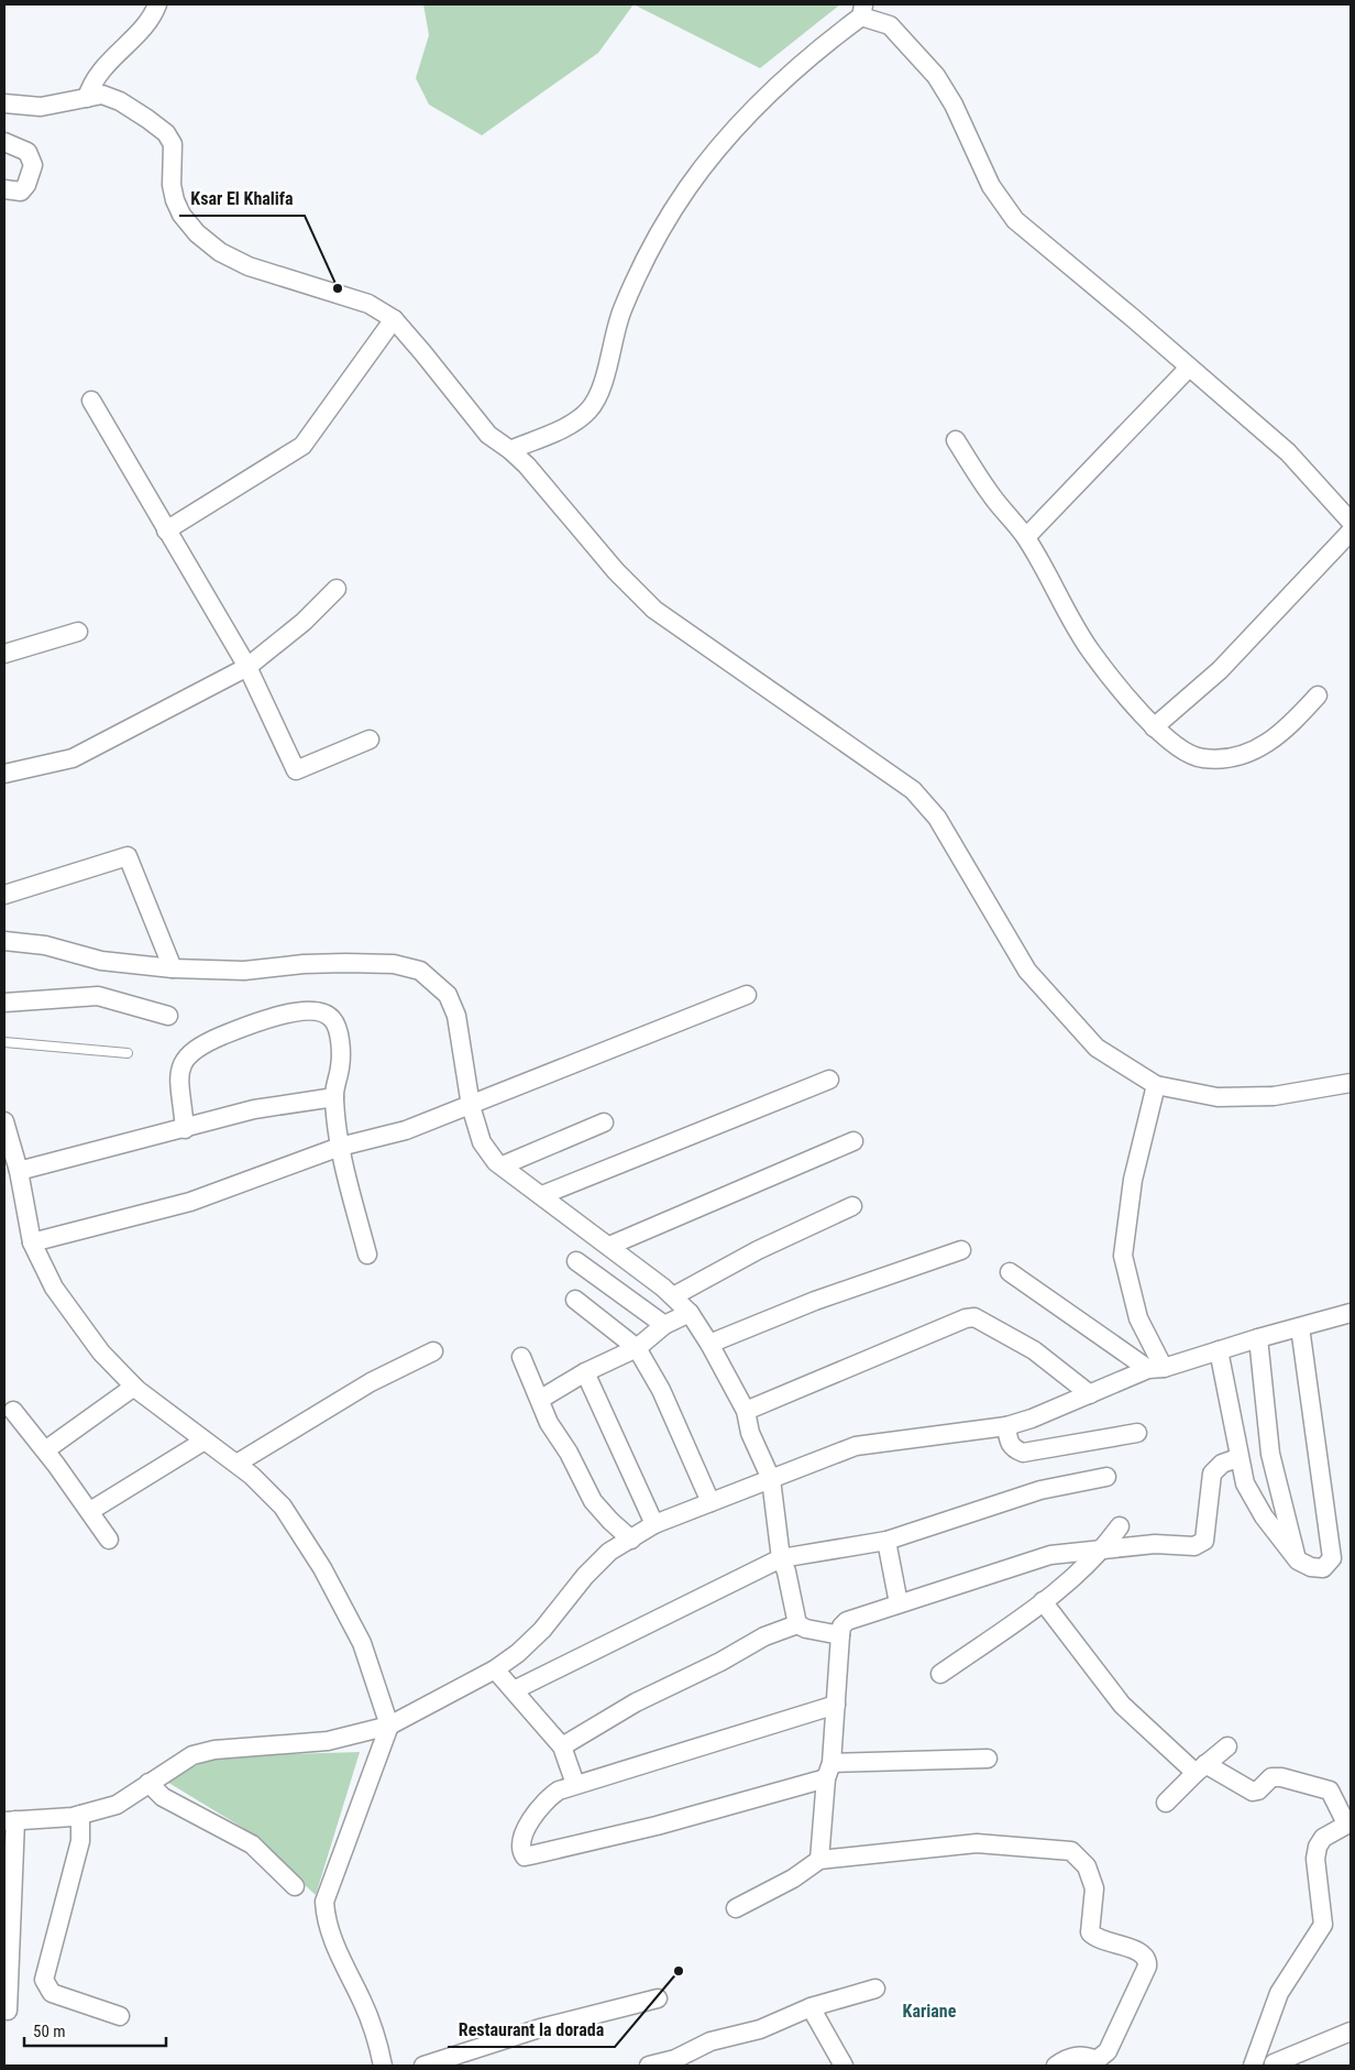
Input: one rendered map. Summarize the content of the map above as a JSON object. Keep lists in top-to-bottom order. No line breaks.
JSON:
{"districts":["Kariane"],"places":["Ksar El Khalifa","Restaurant la dorada"],"scale_bar":"50 m"}
